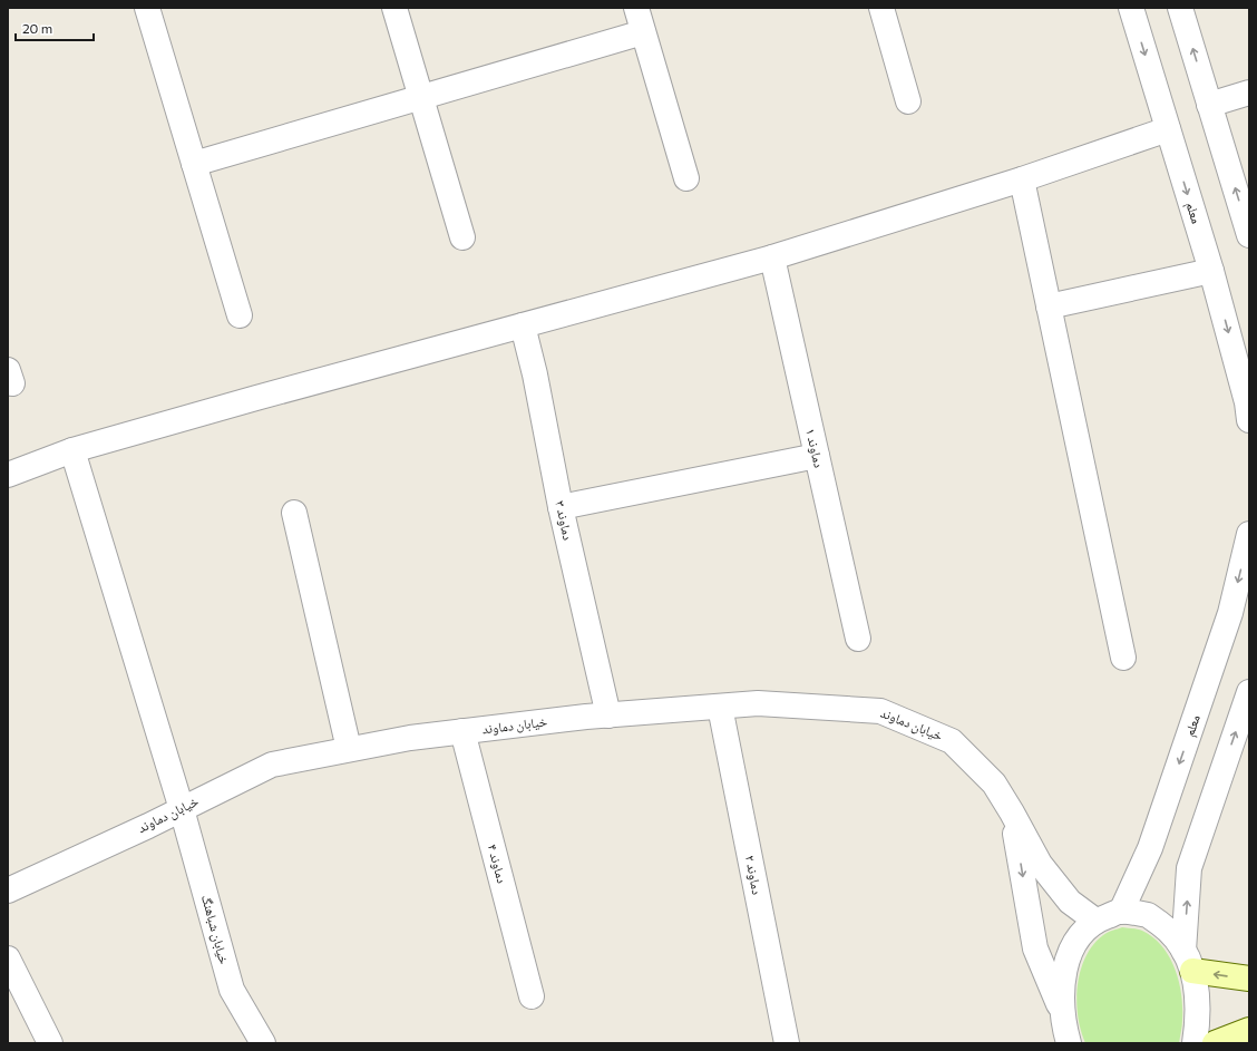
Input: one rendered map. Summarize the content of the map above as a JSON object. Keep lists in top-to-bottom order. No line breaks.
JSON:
{"streets":{"street":["معلم","دماوند ۱","دماوند ۳","خیابان دماوند","دماوند ۴","دماوند ۲","خیابان شباهنگ"]},"crossings":[["دماوند ۳","خیابان دماوند"],["خیابان دماوند","دماوند ۴"],["خیابان دماوند","دماوند ۲"],["خیابان دماوند","خیابان شباهنگ"]],"scale_bar":"20 m"}
